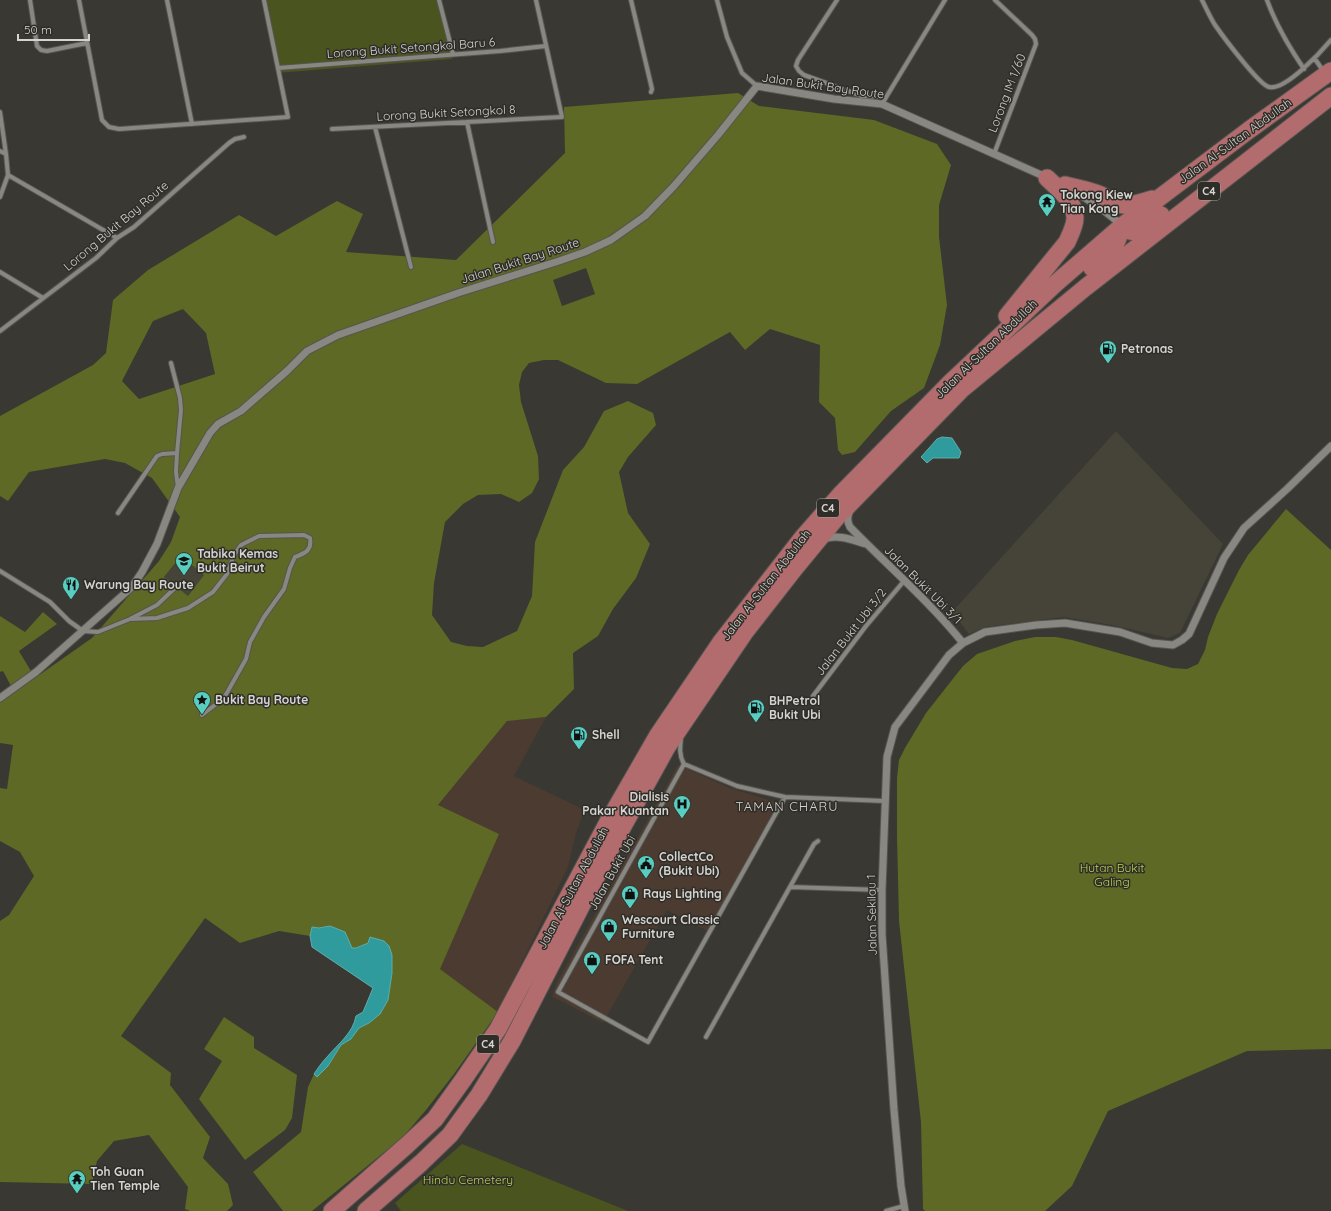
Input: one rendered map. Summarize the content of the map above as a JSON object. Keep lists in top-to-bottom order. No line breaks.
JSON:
{"streets":{"main road":["Jalan Al-Sultan Abdullah","C4"],"street":["Lorong Bukit Setongkol Baru 6","Jalan Bukit Bay Route","Lorong IM 1/60","Lorong Bukit Setongkol 8","Lorong Bukit Bay Route","Jalan Bukit Ubi 3/1","Jalan Bukit Ubi 3/2","Jalan Bukit Ubi","Jalan Sekilau 1"]},"crossings":[["Lorong Bukit Setongkol Baru 6","Lorong Bukit Setongkol 8"],["Jalan Bukit Bay Route","Lorong IM 1/60"],["Jalan Bukit Bay Route","Jalan Al-Sultan Abdullah"],["Jalan Al-Sultan Abdullah","Jalan Bukit Ubi 3/1"],["Jalan Bukit Ubi 3/1","Jalan Bukit Ubi 3/2"],["Jalan Bukit Ubi 3/1","Jalan Sekilau 1"]],"districts":["TAMAN CHARU"],"parks":["Hutan Bukit Galing","Hindu Cemetery"],"places":{"temple":["Tokong Kiew Tian Kong","Toh Guan Tien Temple"],"fuel station":["Petronas","BHPetrol Bukit Ubi","Shell"],"school or university":["Tabika Kemas Bukit Beirut"],"restaurant":["Warung Bay Route"],"place":["Bukit Bay Route"],"hospital":["Dialisis Pakar Kuantan"],"public building":["CollectCo (Bukit Ubi)"],"shop":["Rays Lighting","Wescourt Classic Furniture","FOFA Tent"]},"scale_bar":"50 m"}
